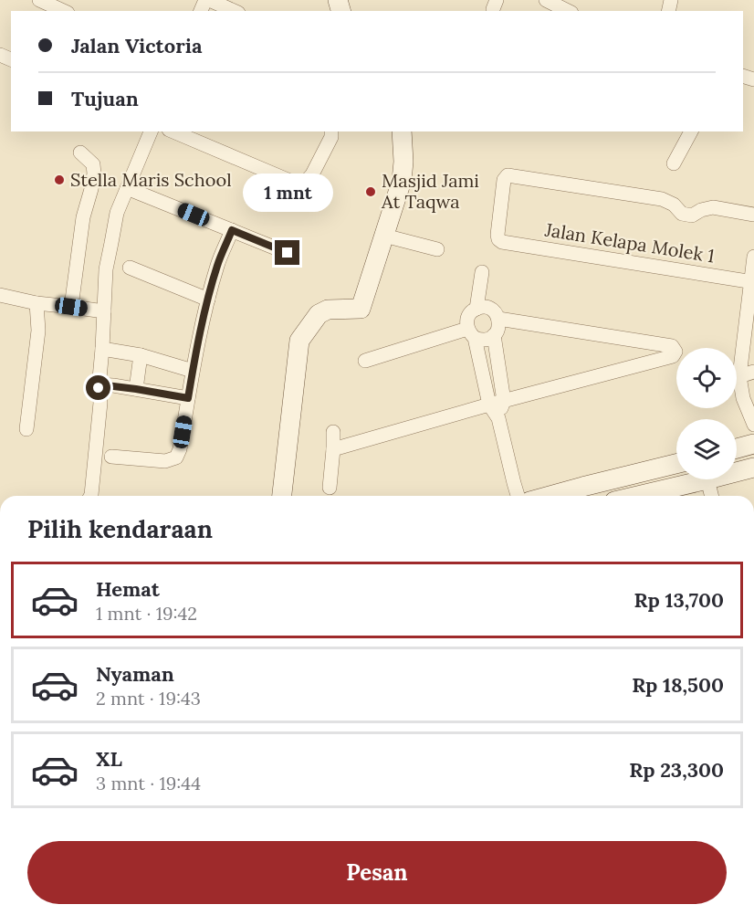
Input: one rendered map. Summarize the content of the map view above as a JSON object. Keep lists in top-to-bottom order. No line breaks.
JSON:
{"streets":{"street":["Jalan Kelapa Molek 1"]},"places":["Stella Maris School","Masjid Jami At Taqwa"],"page":{"banner":["Jalan Victoria","Tujuan"],"bubble":"1 mnt","heading":"Pilih kendaraan","list":[{"name":"Hemat","note":"1 mnt · 19:42","value":"Rp 13,700"},{"name":"Nyaman","note":"2 mnt · 19:43","value":"Rp 18,500"},{"name":"XL","note":"3 mnt · 19:44","value":"Rp 23,300"}],"buttons":"Pesan"}}
